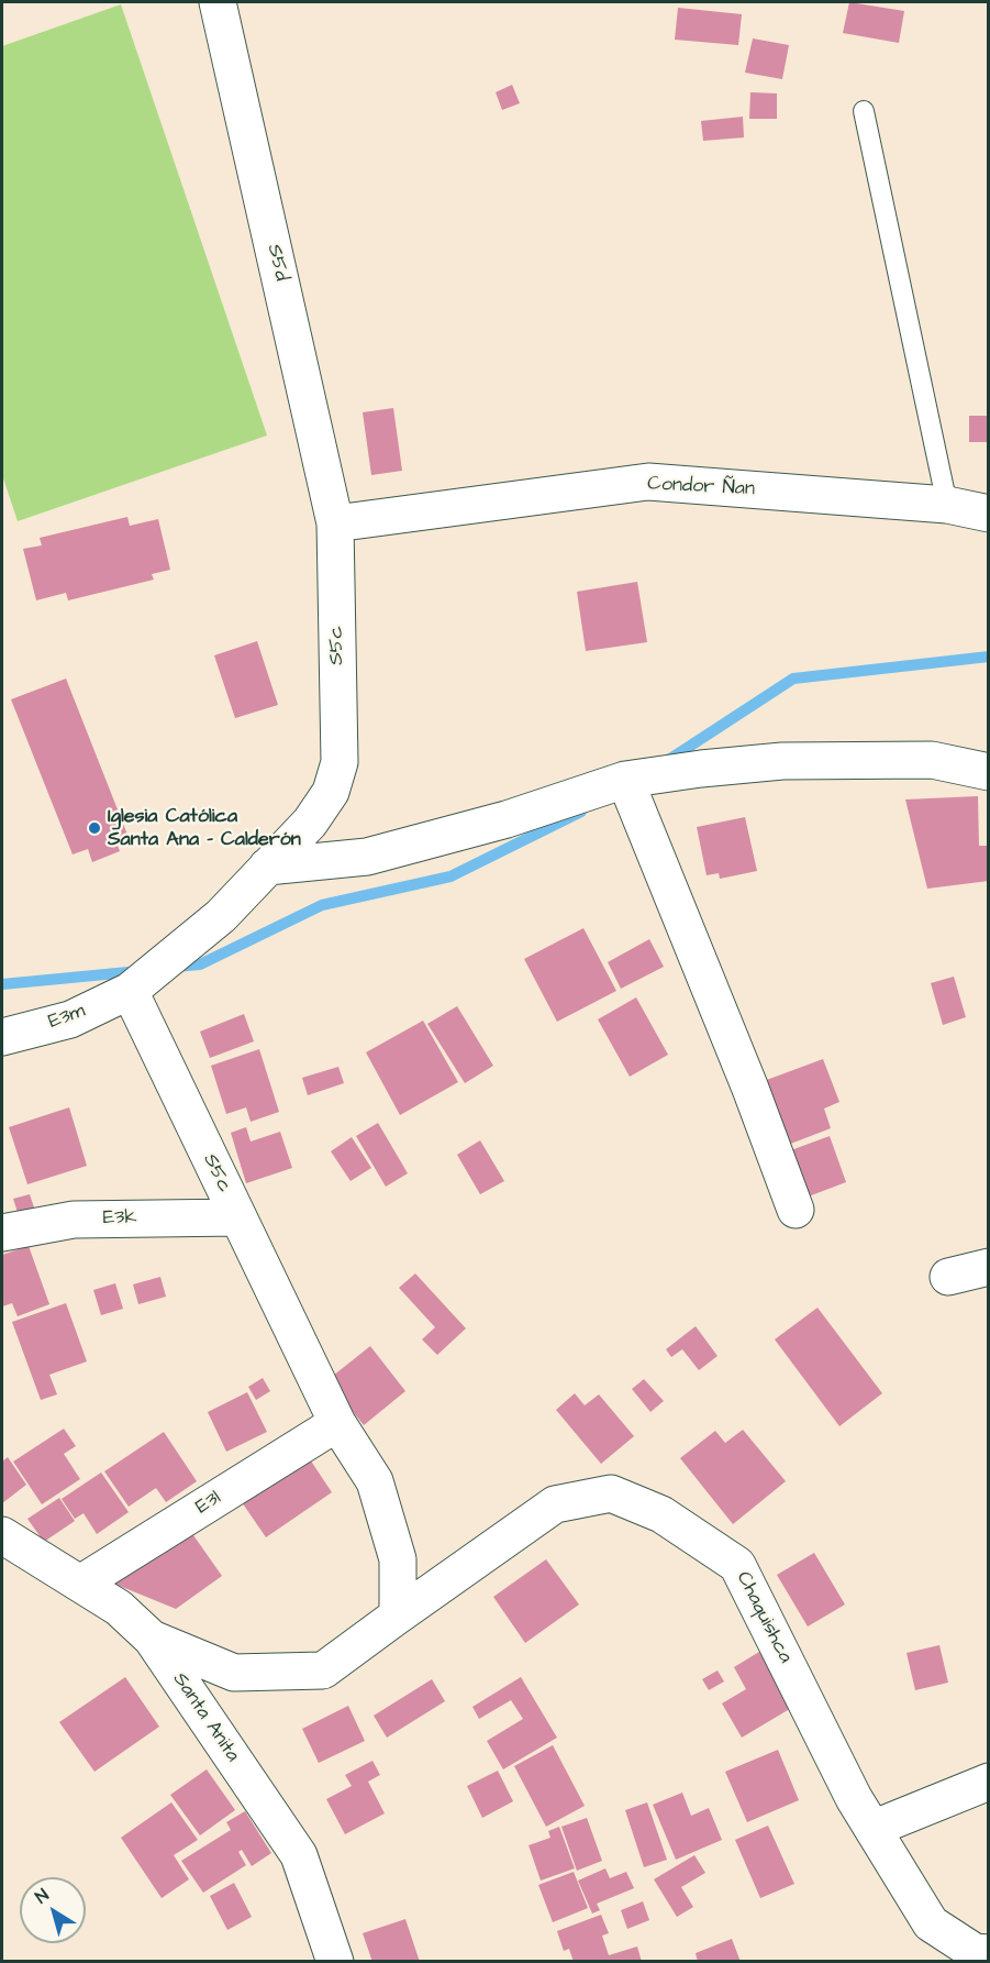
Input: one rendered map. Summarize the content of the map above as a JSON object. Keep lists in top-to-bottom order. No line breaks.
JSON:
{"streets":{"street":["S5d","Condor Ñan","S5c","E3m","E3k","E3l","Chaquishca","Santa Anita"]},"crossings":[["S5d","Condor Ñan"],["S5d","S5c"],["Condor Ñan","S5c"],["S5c","E3m"],["S5c","E3k"],["S5c","E3l"],["S5c","Chaquishca"],["E3l","Santa Anita"]],"places":["Iglesia Católica Santa Ana - Calderón"],"north":"top left"}
